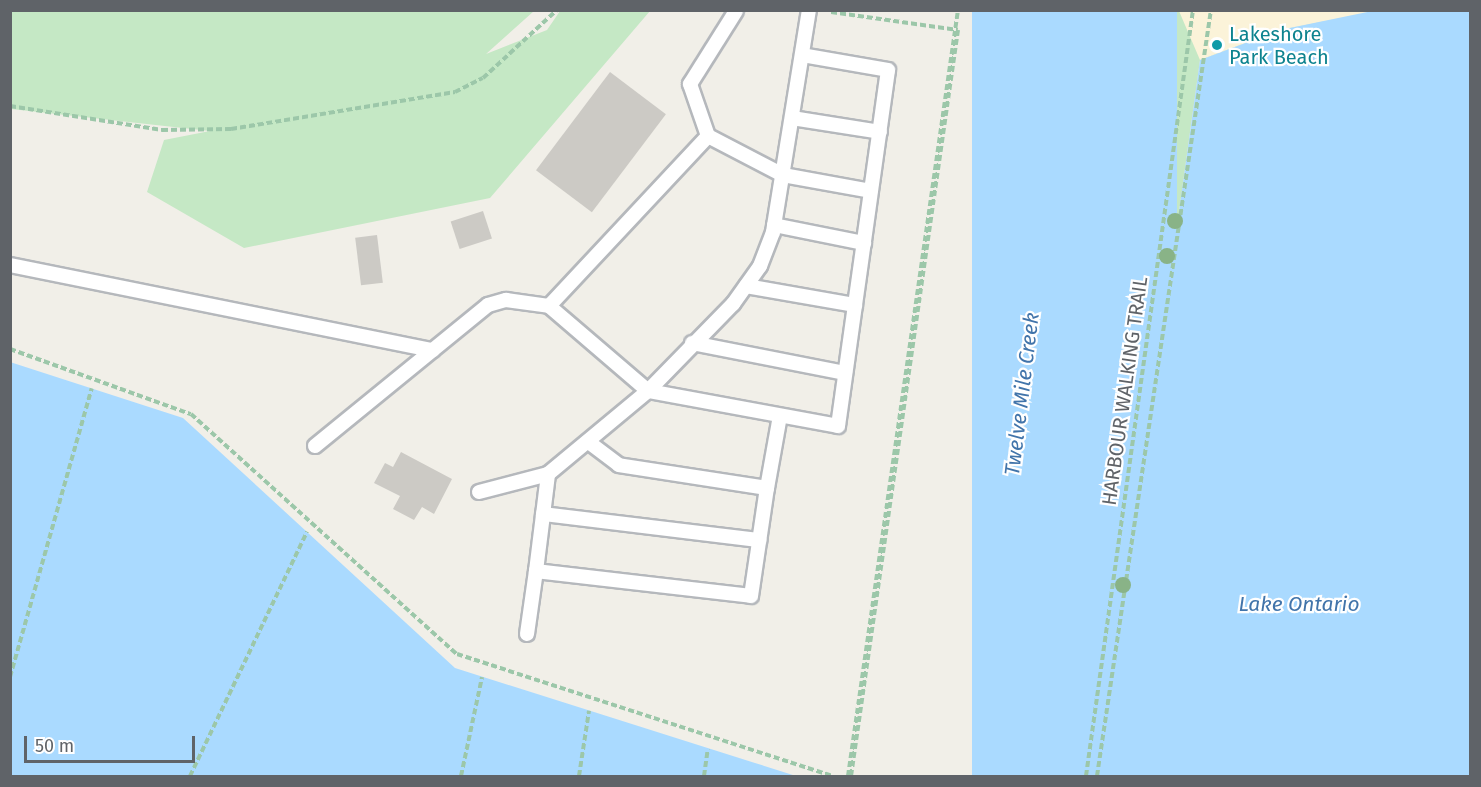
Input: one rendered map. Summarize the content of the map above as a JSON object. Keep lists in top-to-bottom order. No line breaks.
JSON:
{"streets":{"path":["HARBOUR WALKING TRAIL"]},"water":["Twelve Mile Creek","Lake Ontario"],"places":["Lakeshore Park Beach"],"scale_bar":"50 m"}
